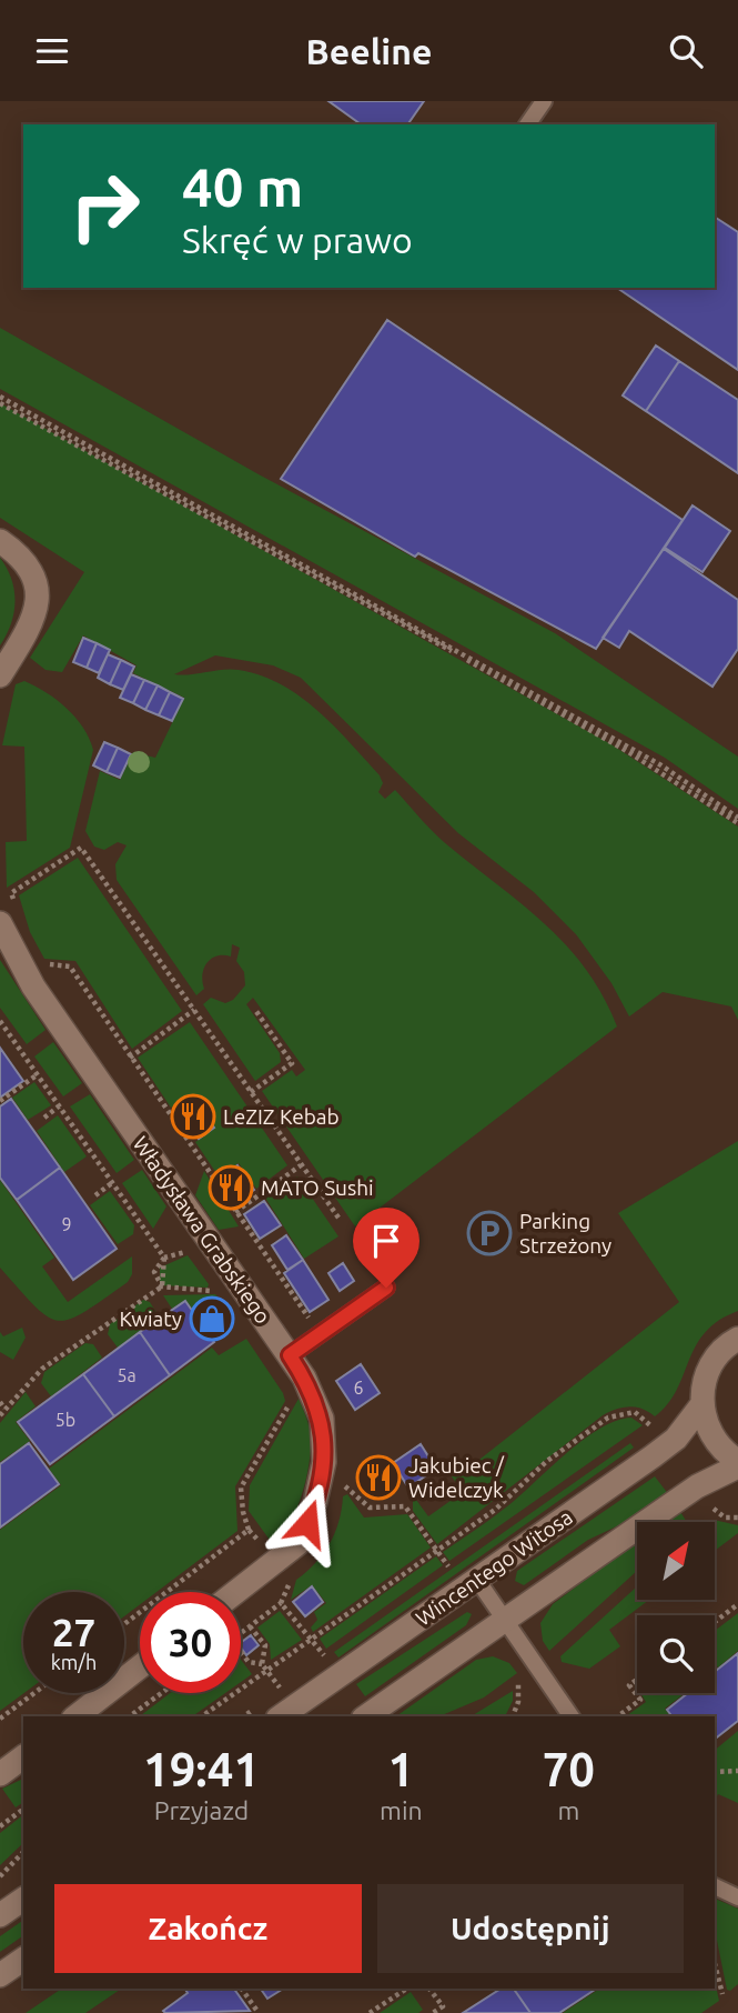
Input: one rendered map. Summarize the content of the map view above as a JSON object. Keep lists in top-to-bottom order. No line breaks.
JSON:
{"streets":{"street":["Władysława Grabskiego","Wincentego Witosa"]},"places":{"restaurant":["LeZIZ Kebab","MATO Sushi","Jakubiec / Widelczyk"],"parking":["Parking Strzeżony"],"shop":["Kwiaty"]},"house_numbers":["9","5a","6","5b"],"north":"top right","page":{"header":"Beeline","turn":["40 m","Skręć w prawo"],"speed":"27 km/h","limit":"30","eta":["19:41","Przyjazd","1","min","70","m"],"buttons":["Zakończ","Udostępnij"]}}
